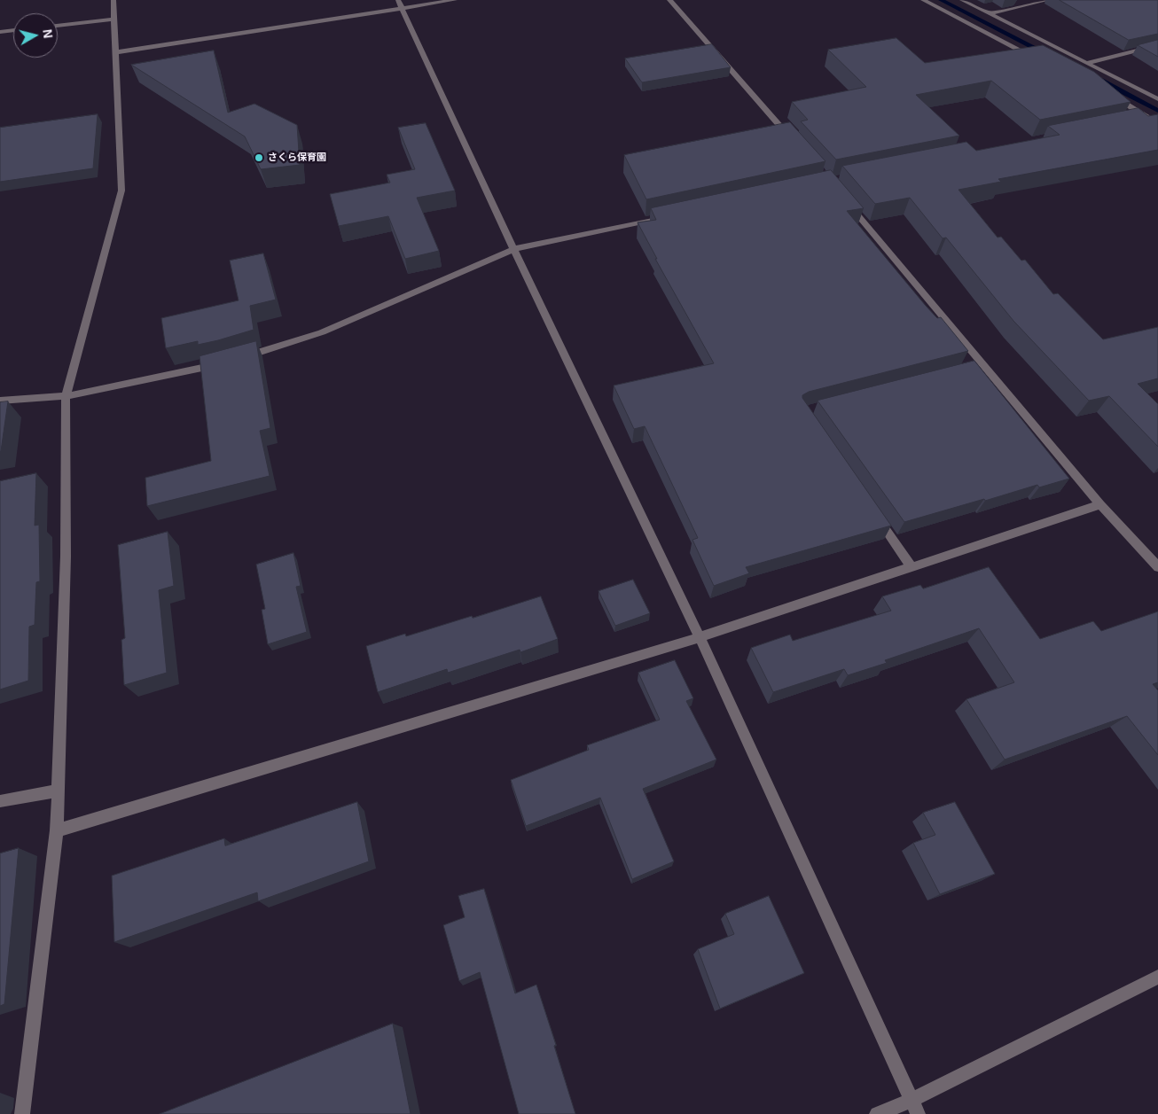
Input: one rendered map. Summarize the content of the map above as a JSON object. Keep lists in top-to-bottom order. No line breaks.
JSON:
{"places":["さくら保育園"],"north":"right"}
